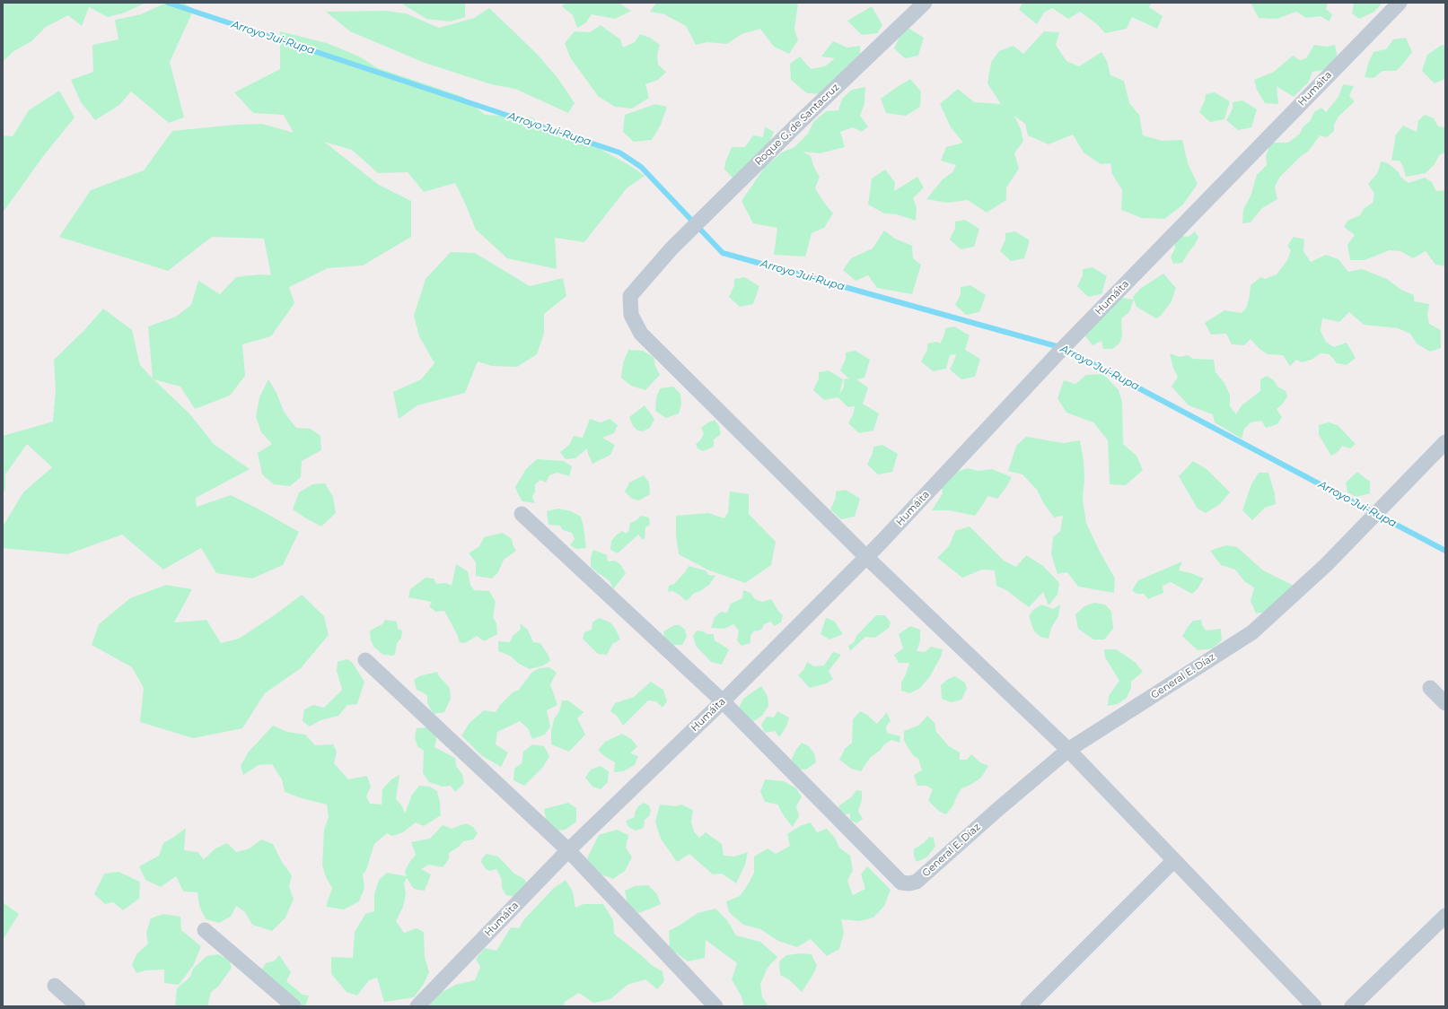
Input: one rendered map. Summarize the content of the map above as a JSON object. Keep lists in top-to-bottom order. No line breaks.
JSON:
{"streets":{"street":["Humáita","Roque G. de Santacruz","General E. Díaz"]},"crossings":[["Humáita","Roque G. de Santacruz"],["Humáita","General E. Díaz"],["Roque G. de Santacruz","General E. Díaz"]],"water":["Arroyo Jui-Rupa"]}
